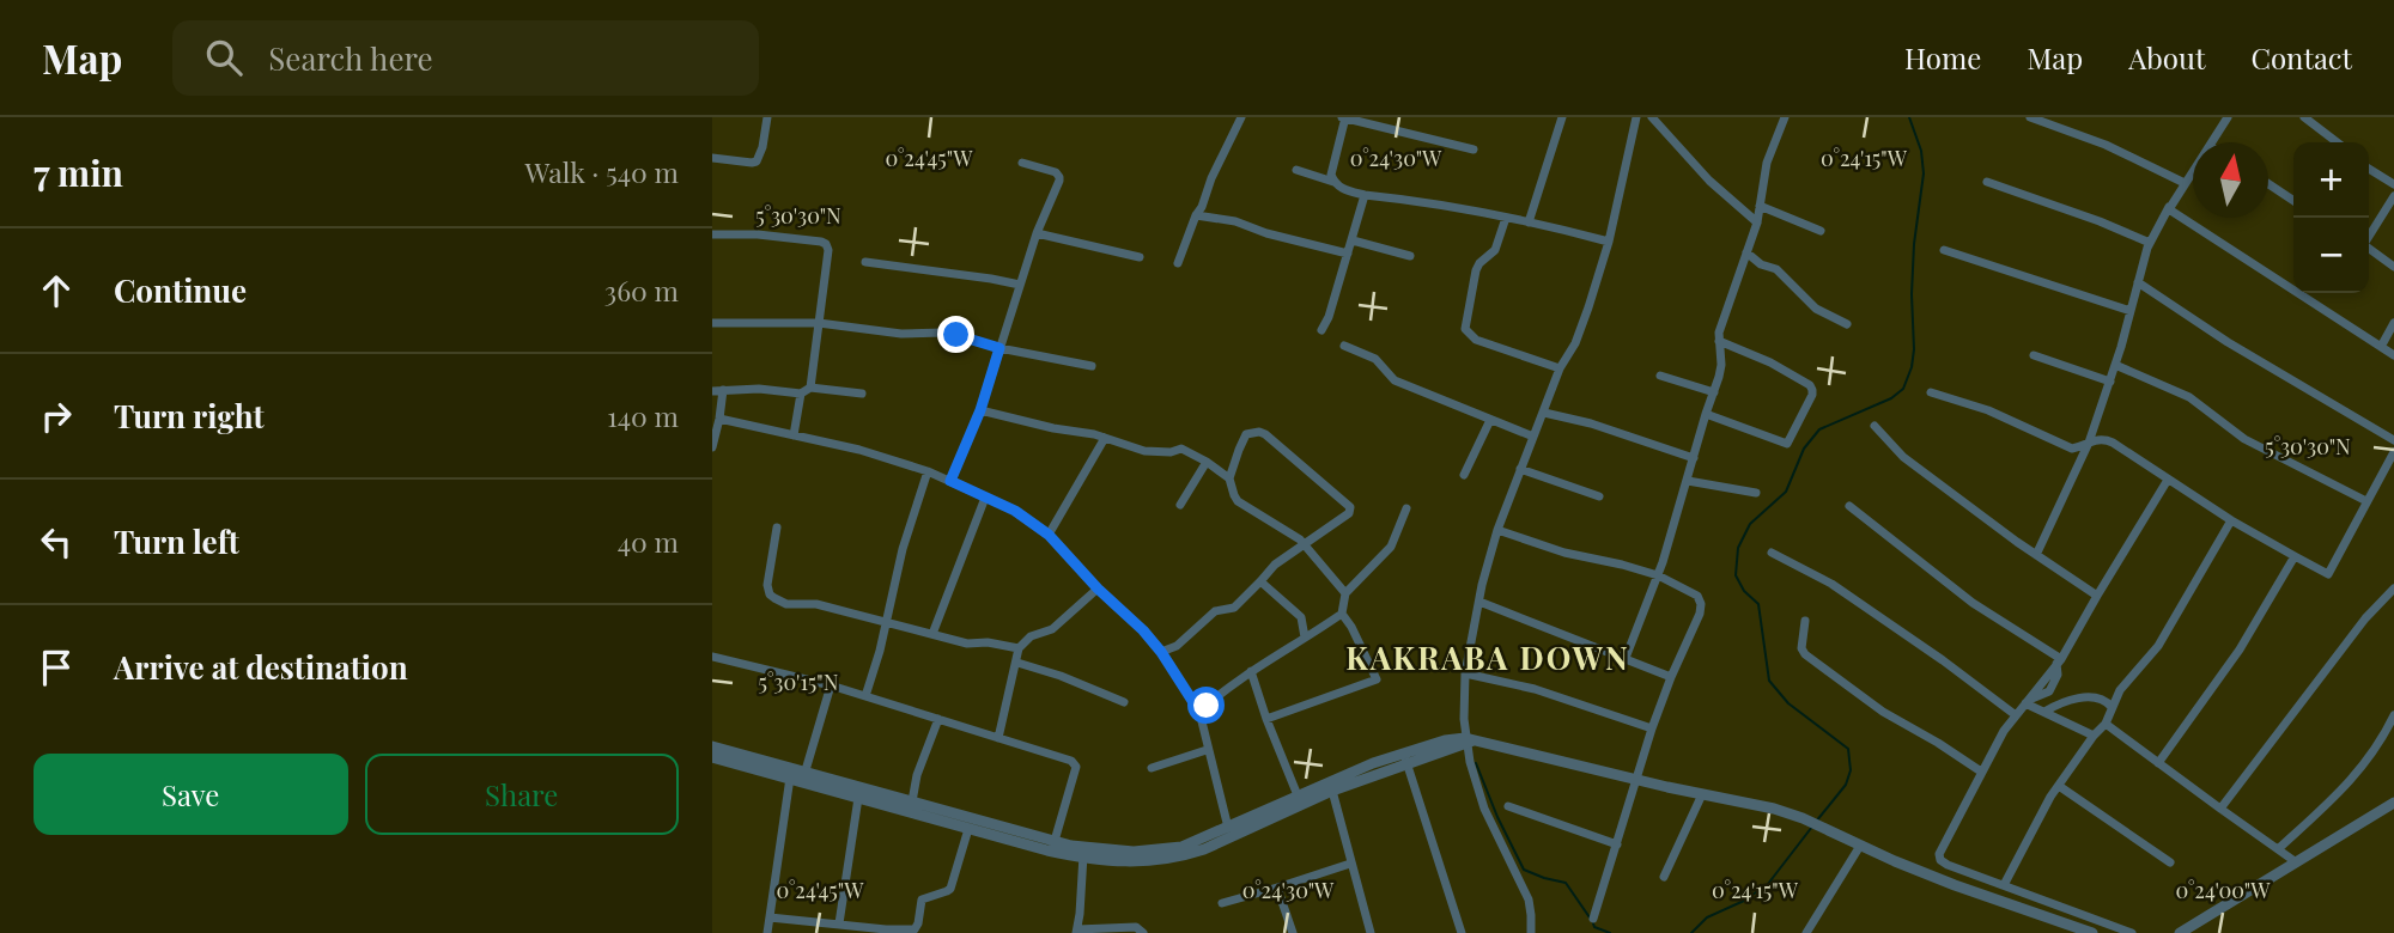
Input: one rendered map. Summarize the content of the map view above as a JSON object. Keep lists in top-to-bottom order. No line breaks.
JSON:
{"districts":["KAKRABA DOWN"],"north":"top","page":{"header":"Map","search":"Search here","nav":["Home","Map","About","Contact"],"heading":["7 min","Walk · 540 m"],"map_buttons":["+","−"],"list":[["Continue","360 m"],["Turn right","140 m"],["Turn left","40 m"],"Arrive at destination"],"buttons":["Save","Share"]},"coordinates":["0°24'45\"W","0°24'30\"W","0°24'15\"W","5°30'30\"N","5°30'15\"N","0°24'00\"W"]}
